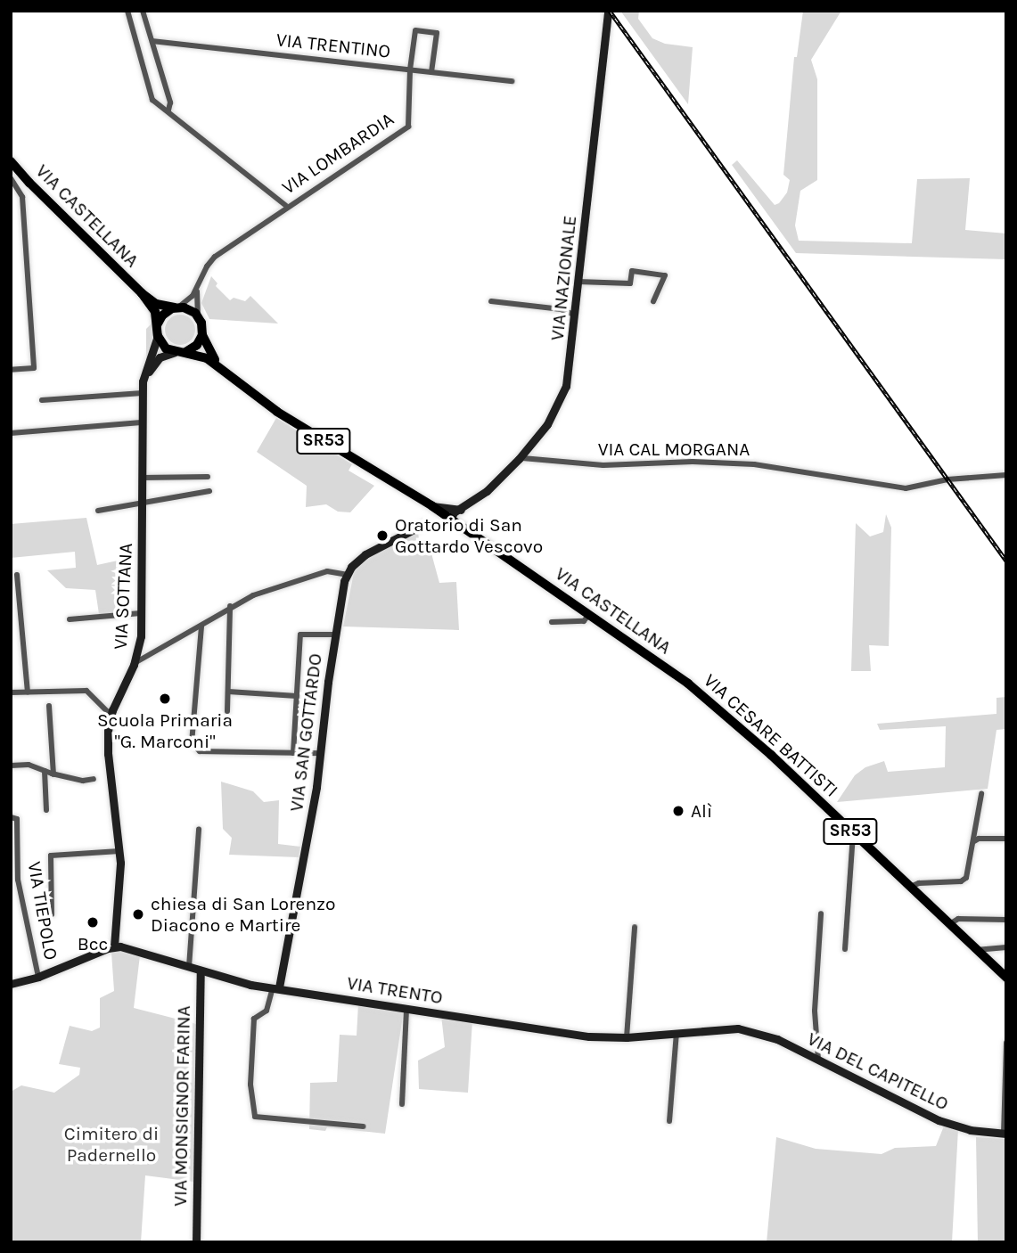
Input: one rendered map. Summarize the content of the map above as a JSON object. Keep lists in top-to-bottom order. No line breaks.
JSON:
{"streets":{"main road":["VIA CASTELLANA","SR53","VIA CESARE BATTISTI"],"street":["VIA TRENTINO","VIA LOMBARDIA","VIA NAZIONALE","VIA CAL MORGANA","VIA SOTTANA","VIA SAN GOTTARDO","VIA TIEPOLO","VIA TRENTO","VIA DEL CAPITELLO","VIA MONSIGNOR FARINA"]},"crossings":[["VIA TRENTINO","VIA LOMBARDIA"],["VIA LOMBARDIA","VIA CASTELLANA"],["VIA LOMBARDIA","SR53"],["VIA LOMBARDIA","VIA SOTTANA"],["VIA CASTELLANA","VIA NAZIONALE"],["VIA CASTELLANA","SR53"],["VIA CASTELLANA","VIA SOTTANA"],["VIA CASTELLANA","VIA CESARE BATTISTI"],["VIA NAZIONALE","VIA CAL MORGANA"],["SR53","VIA SOTTANA"],["VIA SOTTANA","VIA TRENTO"],["VIA SAN GOTTARDO","VIA TRENTO"],["VIA TRENTO","VIA DEL CAPITELLO"],["VIA TRENTO","VIA MONSIGNOR FARINA"]],"parks":["Cimitero di Padernello"],"places":["Oratorio di San Gottardo Vescovo","Scuola Primaria \"G. Marconi\"","Alì","chiesa di San Lorenzo Diacono e Martire","Bcc"]}
